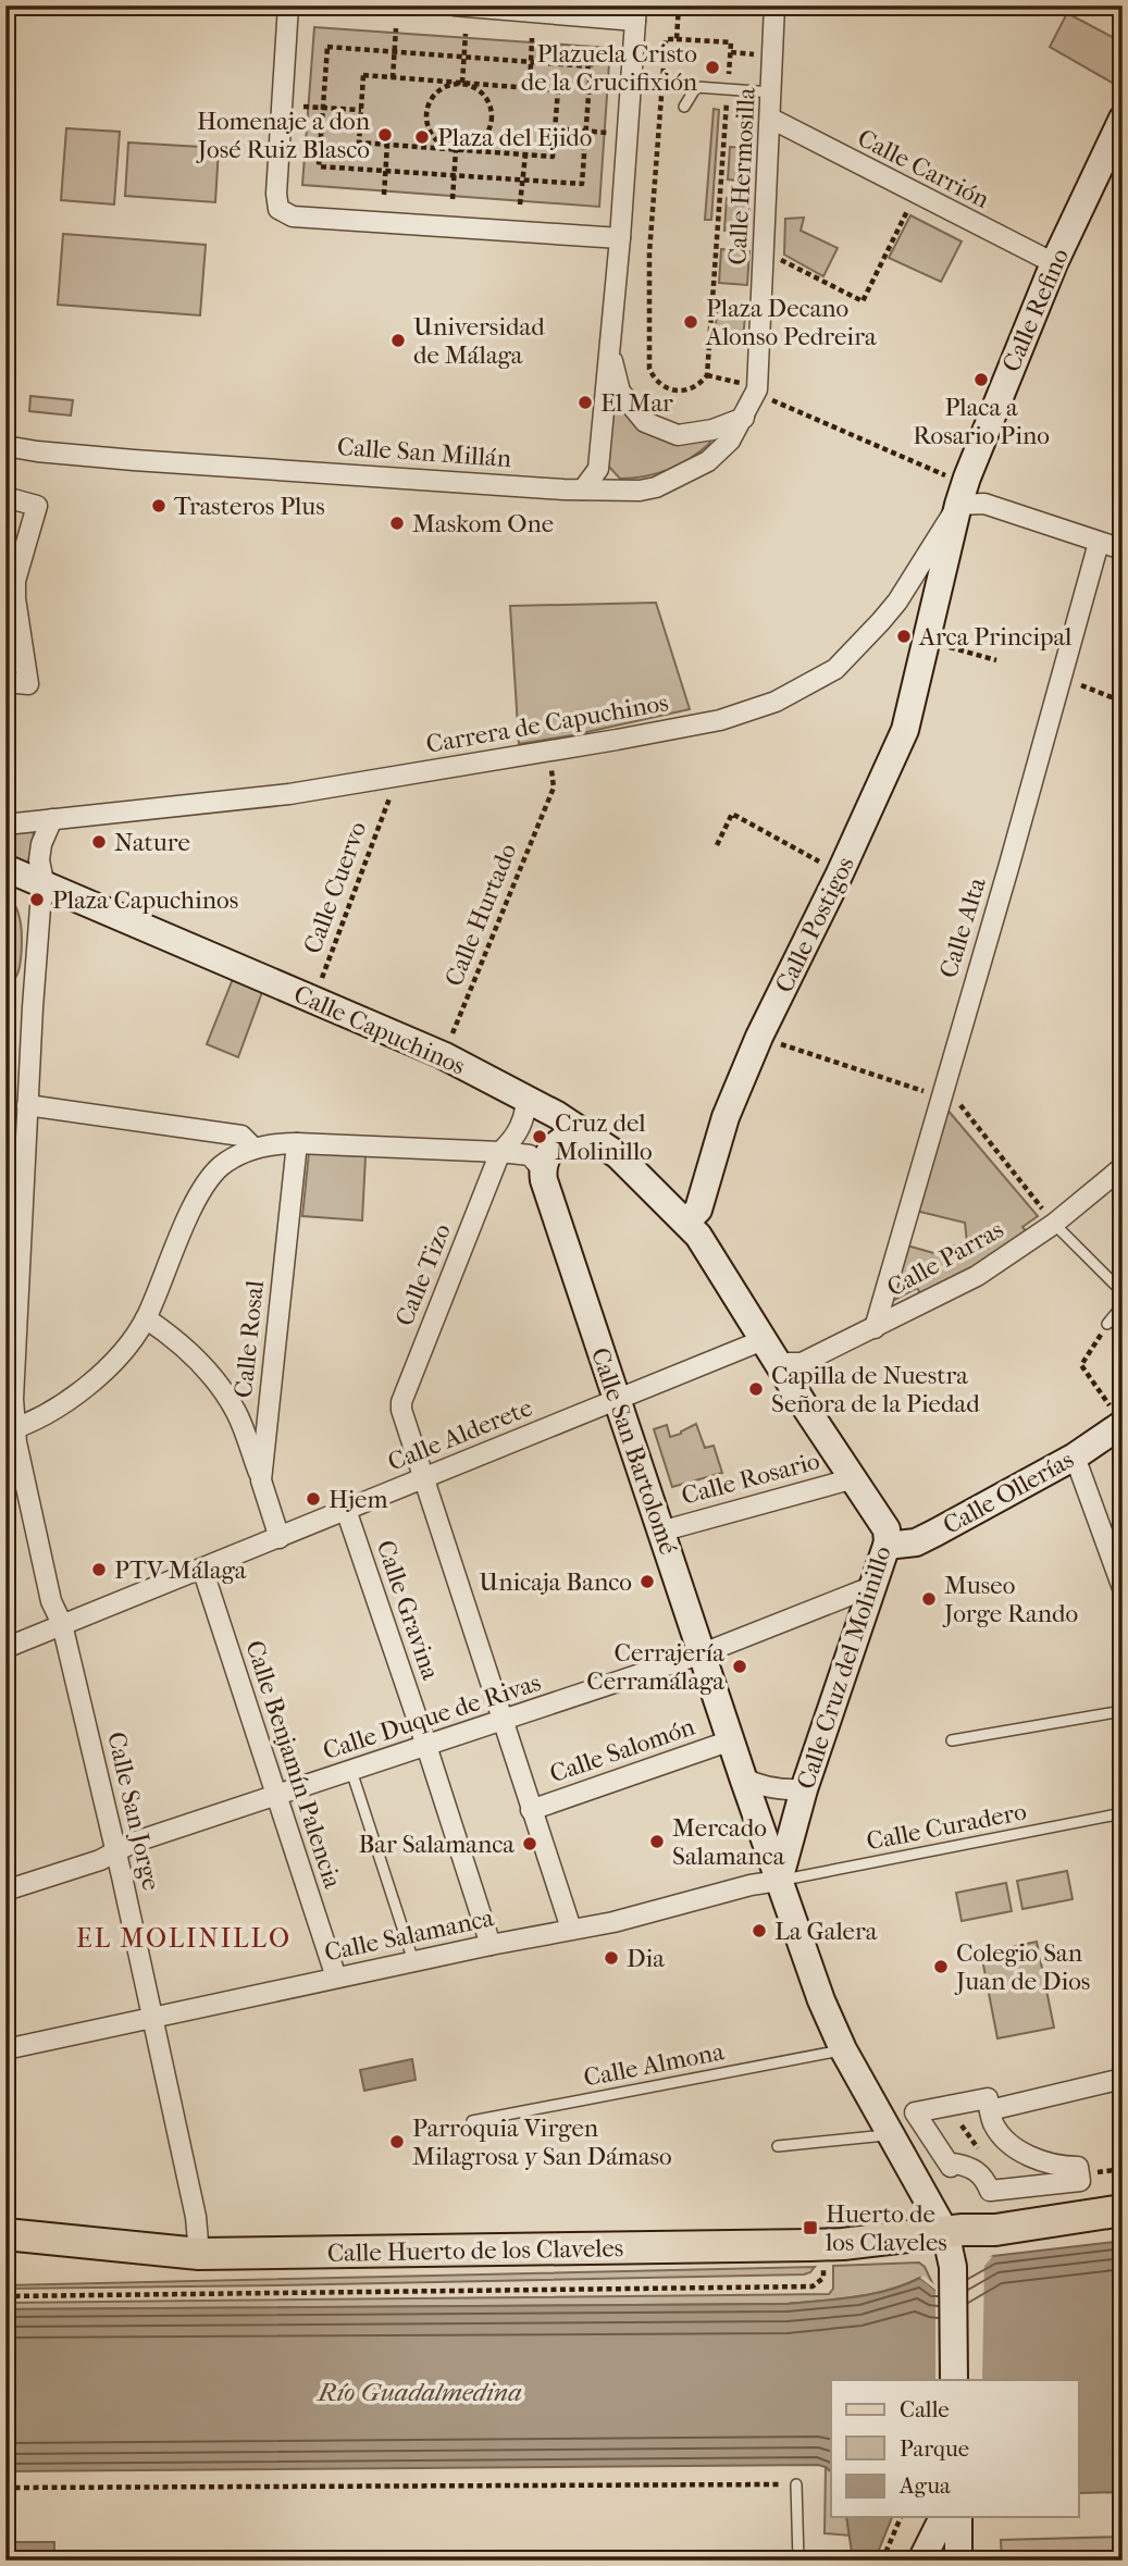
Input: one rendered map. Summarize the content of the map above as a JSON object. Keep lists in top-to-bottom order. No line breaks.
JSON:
{"streets":{"main road":["Calle Refino","Calle Postigos","Calle Capuchinos","Calle San Bartolomé","Calle Ollerías","Calle Cruz del Molinillo","Calle Huerto de los Claveles"],"street":["Calle Carrión","Calle Hermosilla","Calle San Millán","Carrera de Capuchinos","Calle Alta","Calle Parras","Calle Tizo","Calle Rosal","Calle Alderete","Calle Rosario","Calle Gravina","Calle Duque de Rivas","Calle Salomón","Calle Benjamín Palencia","Calle San Jorge","Calle Salamanca"],"lane":["Calle Curadero","Calle Almona"],"path":["Calle Cuervo","Calle Hurtado"]},"crossings":[["Calle Carrión","Calle Hermosilla"],["Calle Carrión","Calle Refino"],["Calle Hermosilla","Calle San Millán"],["Calle Refino","Carrera de Capuchinos"],["Calle Refino","Calle Postigos"],["Carrera de Capuchinos","Calle Postigos"],["Calle Hurtado","Calle Capuchinos"],["Calle Postigos","Calle Capuchinos"],["Calle Postigos","Calle Cruz del Molinillo"],["Calle Alta","Calle Parras"],["Calle Capuchinos","Calle Tizo"],["Calle Capuchinos","Calle Cruz del Molinillo"],["Calle Capuchinos","Calle San Jorge"],["Calle Parras","Calle Alderete"],["Calle Parras","Calle Cruz del Molinillo"],["Calle Tizo","Calle Alderete"],["Calle Tizo","Calle Duque de Rivas"],["Calle Tizo","Calle Salomón"],["Calle Tizo","Calle Salamanca"],["Calle Rosal","Calle Alderete"],["Calle Alderete","Calle San Bartolomé"],["Calle Alderete","Calle Gravina"],["Calle Alderete","Calle Cruz del Molinillo"],["Calle Alderete","Calle Benjamín Palencia"],["Calle Alderete","Calle San Jorge"],["Calle San Bartolomé","Calle Rosario"],["Calle San Bartolomé","Calle Cruz del Molinillo"],["Calle San Bartolomé","Calle Duque de Rivas"],["Calle San Bartolomé","Calle Salomón"],["Calle San Bartolomé","Calle Curadero"],["Calle San Bartolomé","Calle Salamanca"],["Calle Rosario","Calle Cruz del Molinillo"],["Calle Ollerías","Calle Cruz del Molinillo"],["Calle Gravina","Calle Duque de Rivas"],["Calle Gravina","Calle Salamanca"],["Calle Cruz del Molinillo","Calle Duque de Rivas"],["Calle Cruz del Molinillo","Calle Curadero"],["Calle Cruz del Molinillo","Calle Salamanca"],["Calle Duque de Rivas","Calle Benjamín Palencia"],["Calle Duque de Rivas","Calle San Jorge"],["Calle Benjamín Palencia","Calle Salamanca"],["Calle San Jorge","Calle Salamanca"],["Calle San Jorge","Calle Huerto de los Claveles"],["Calle Curadero","Calle Salamanca"]],"districts":["EL MOLINILLO"],"water":["Río Guadalmedina"],"places":{"other":["Plazuela Cristo de la Crucifixión","Homenaje a don José Ruiz Blasco","Plaza del Ejido","Plaza Decano Alonso Pedreira","Universidad de Málaga","Placa a Rosario Pino","El Mar","Trasteros Plus","Maskom One","Arca Principal","Nature","Plaza Capuchinos","Cruz del Molinillo","Capilla de Nuestra Señora de la Piedad","Hjem","PTV Málaga","Unicaja Banco","Museo Jorge Rando","Cerrajería Cerramálaga","Mercado Salamanca","Bar Salamanca","La Galera","Dia","Colegio San Juan de Dios","Parroquia Virgen Milagrosa y San Dámaso"],"transit":["Huerto de los Claveles"]},"legend":["Calle","Parque","Agua"]}
